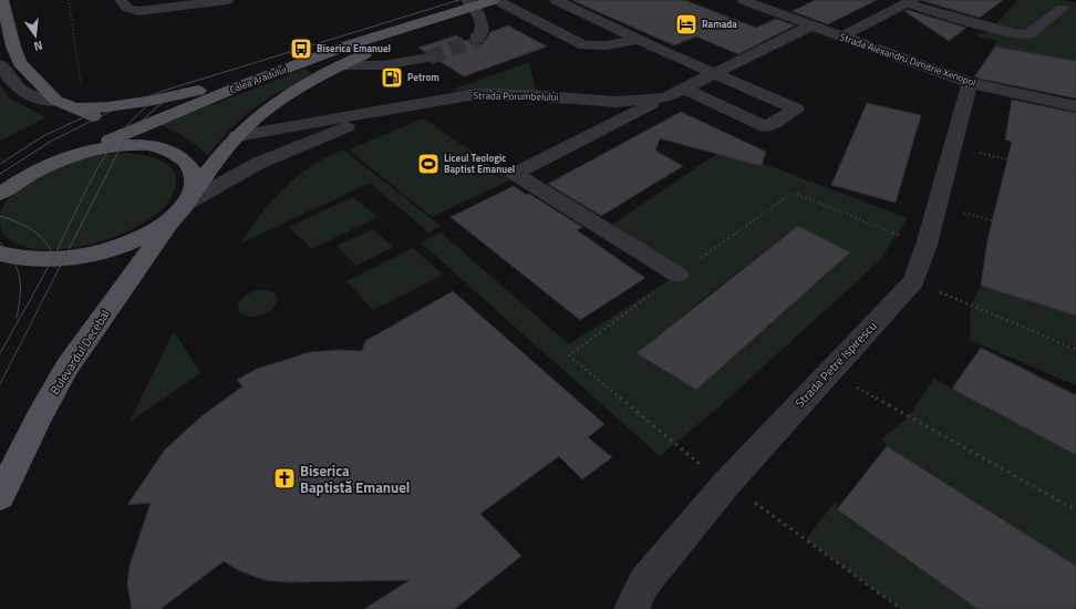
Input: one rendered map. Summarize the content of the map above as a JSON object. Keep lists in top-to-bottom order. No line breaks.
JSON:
{"streets":{"main road":["Calea Aradului","Bulevardul Decebal"],"street":["Strada Alexandru Dimitrie Xenopol","Strada Porumbelului","Strada Petre Ispirescu"]},"crossings":[["Strada Alexandru Dimitrie Xenopol","Strada Porumbelului"],["Strada Alexandru Dimitrie Xenopol","Strada Petre Ispirescu"],["Calea Aradului","Strada Porumbelului"],["Calea Aradului","Bulevardul Decebal"]],"places":{"hotel":["Ramada"],"bus stop":["Biserica Emanuel"],"fuel station":["Petrom"],"sports":["Liceul Teologic Baptist Emanuel"],"church":["Biserica Baptistă Emanuel"]},"north":"bottom"}
